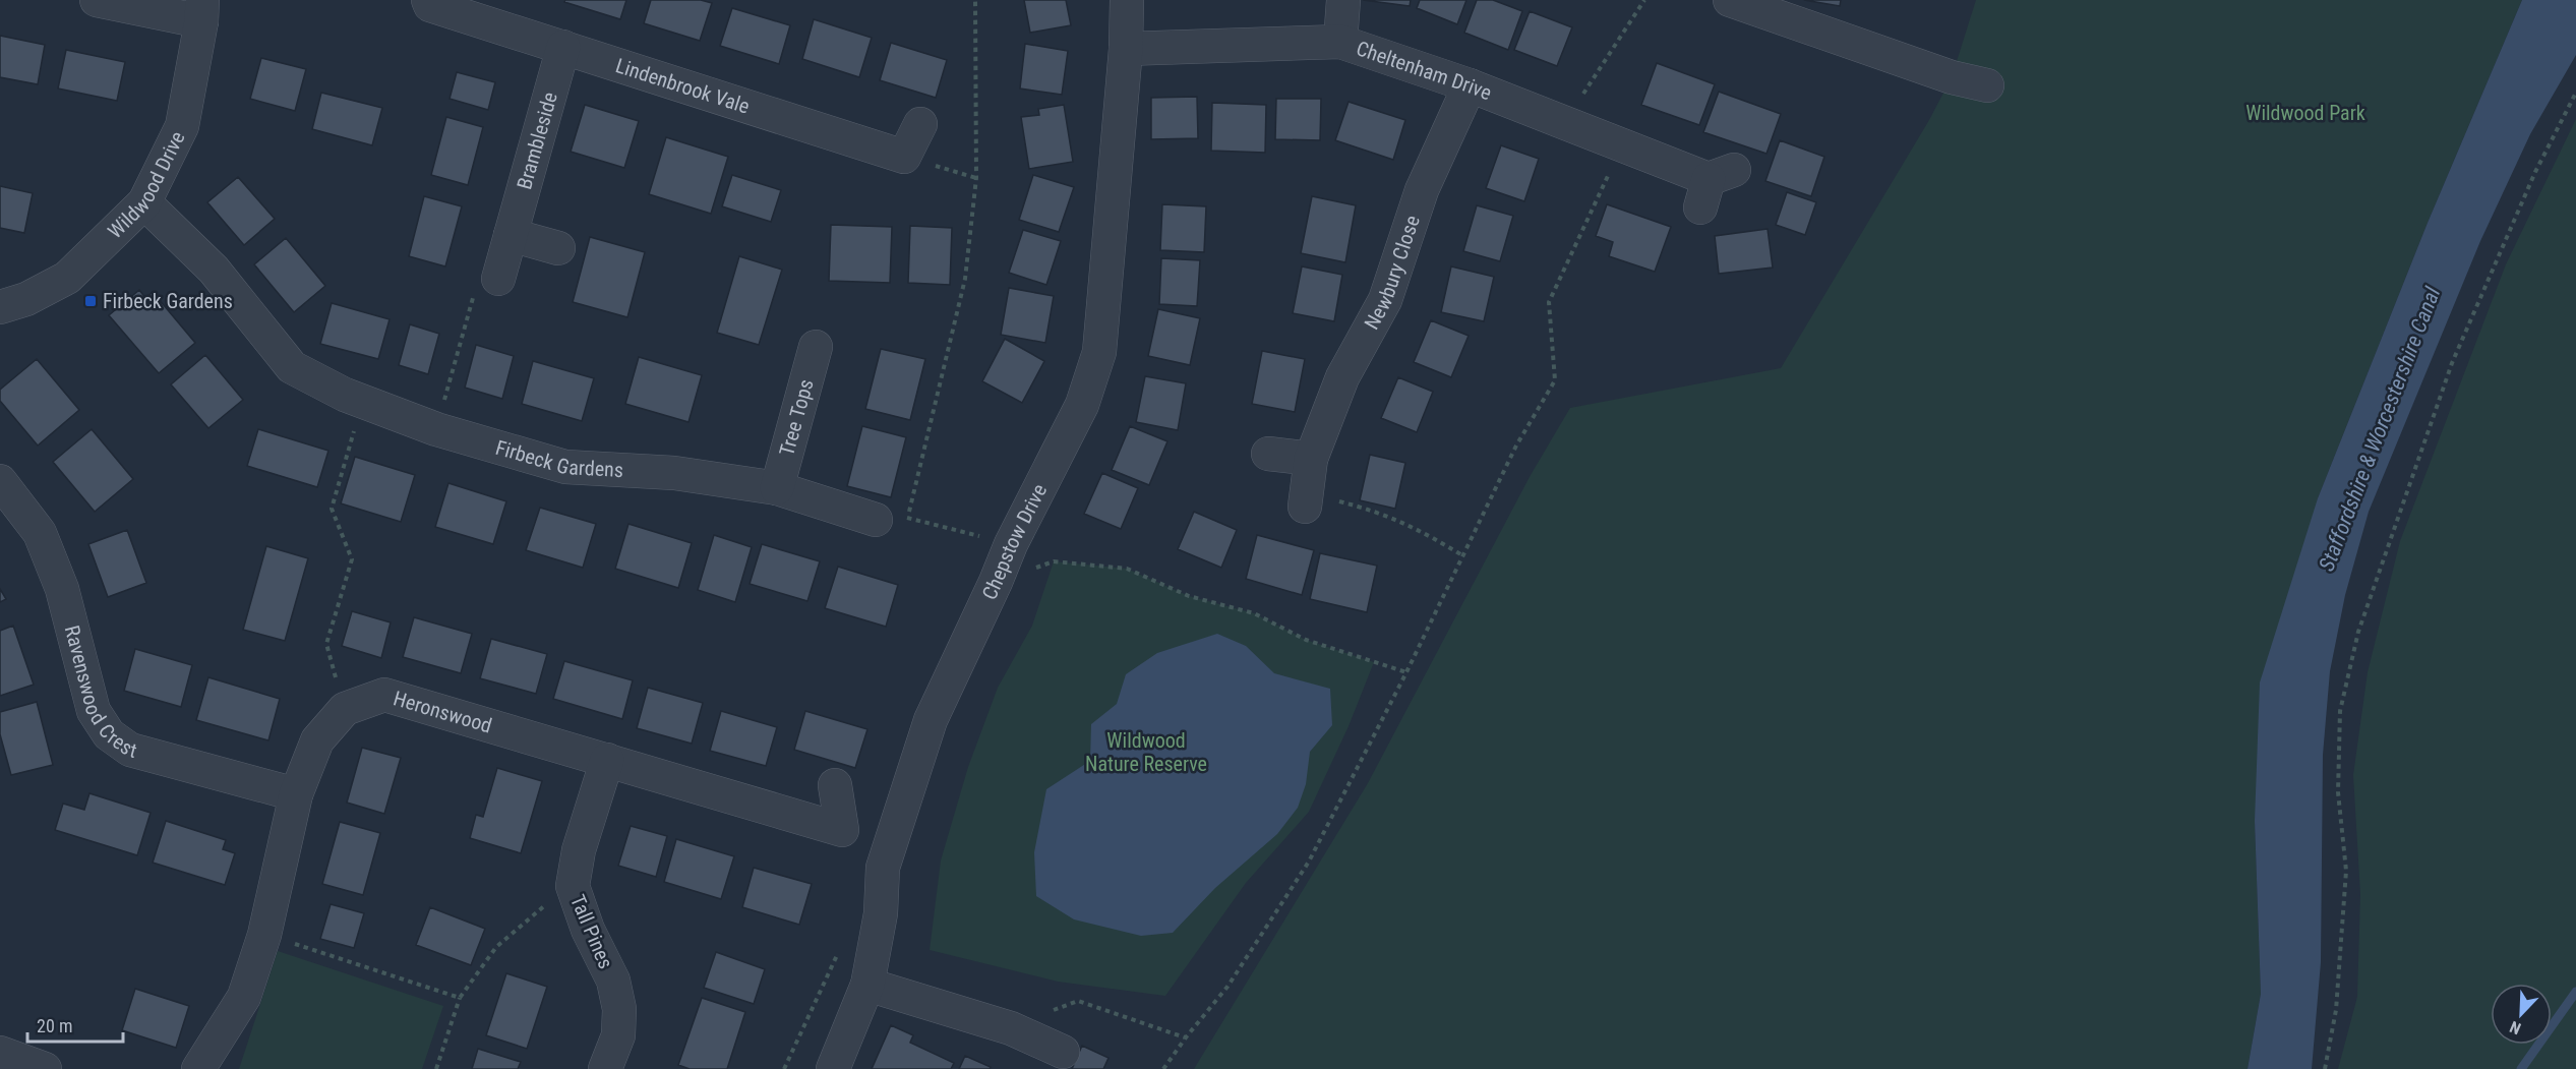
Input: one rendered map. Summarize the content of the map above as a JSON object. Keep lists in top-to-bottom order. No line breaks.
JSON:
{"streets":{"street":["Cheltenham Drive","Lindenbrook Vale","Brambleside","Wildwood Drive","Newbury Close","Tree Tops","Firbeck Gardens","Chepstow Drive","Ravenswood Crest","Heronswood","Tall Pines"]},"crossings":[["Cheltenham Drive","Newbury Close"],["Cheltenham Drive","Chepstow Drive"],["Lindenbrook Vale","Brambleside"],["Wildwood Drive","Firbeck Gardens"],["Tree Tops","Firbeck Gardens"],["Ravenswood Crest","Heronswood"],["Heronswood","Tall Pines"]],"water":["Staffordshire & Worcestershire Canal"],"parks":["Wildwood Park","Wildwood Nature Reserve"],"places":{"transit":["Firbeck Gardens"]},"scale_bar":"20 m","north":"bottom left"}
